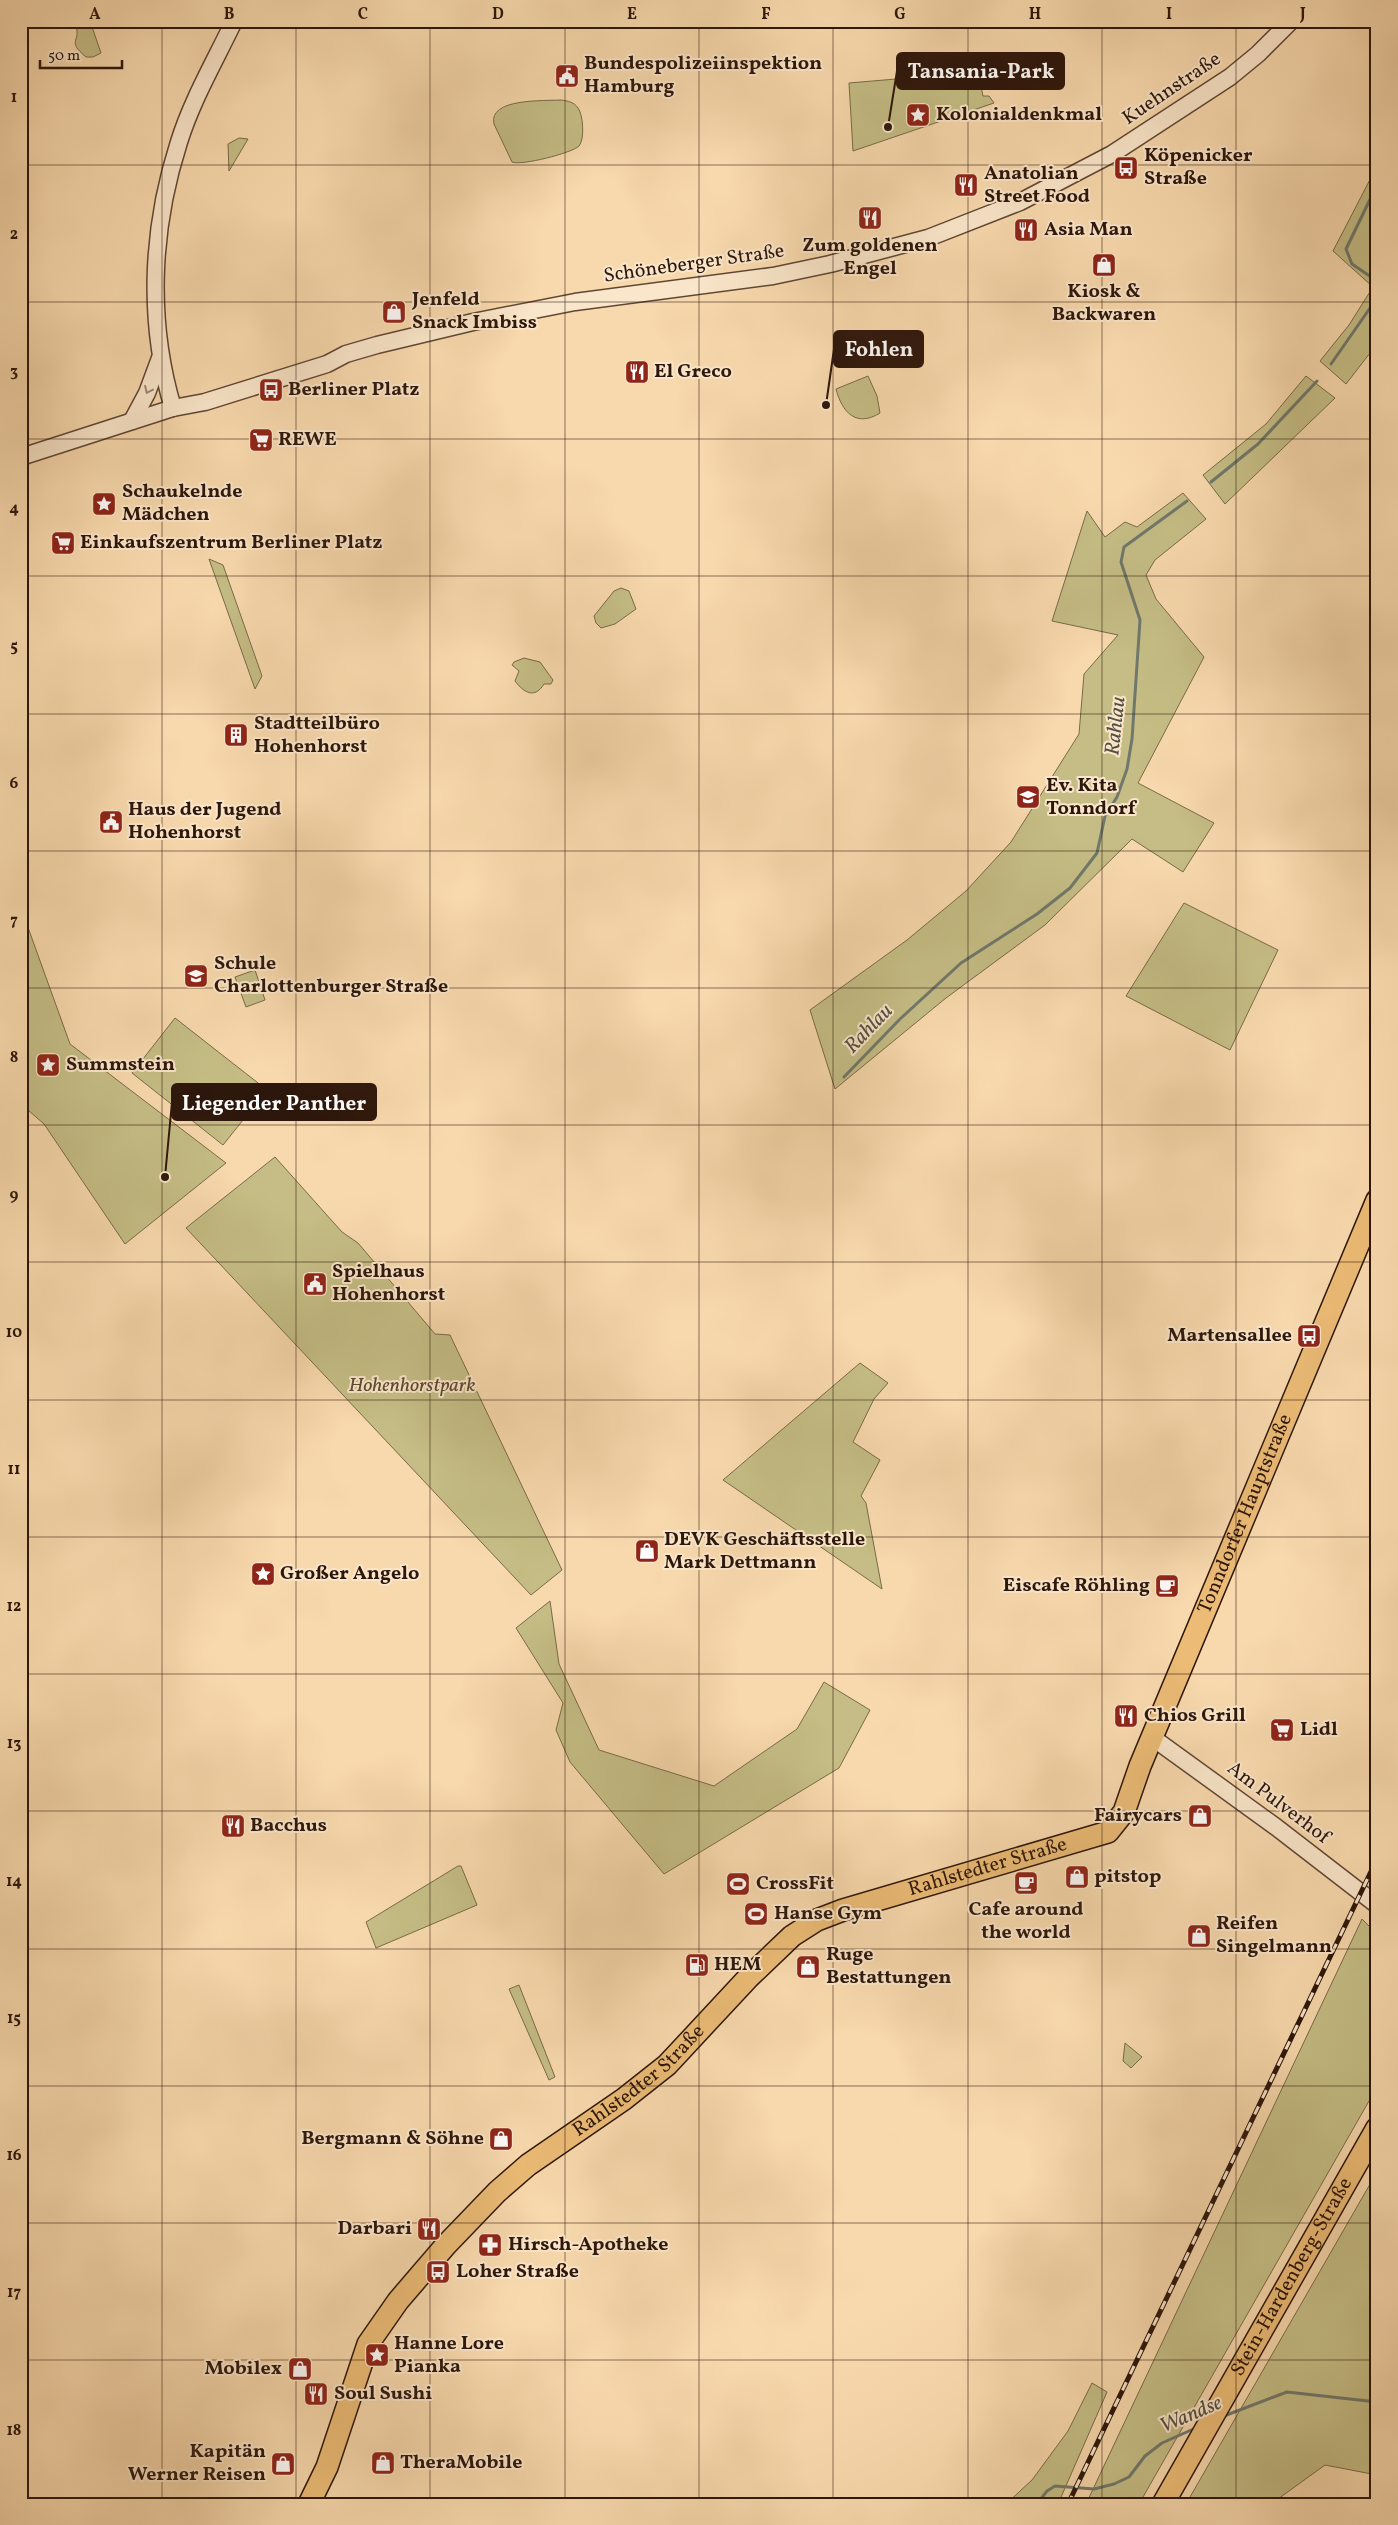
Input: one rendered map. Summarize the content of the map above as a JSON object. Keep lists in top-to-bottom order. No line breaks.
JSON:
{"streets":{"main road":["Tonndorfer Hauptstraße","Rahlstedter Straße","Stein-Hardenberg-Straße"],"street":["Kuehnstraße","Schöneberger Straße","Am Pulverhof"]},"crossings":[["Kuehnstraße","Schöneberger Straße"],["Tonndorfer Hauptstraße","Am Pulverhof"],["Tonndorfer Hauptstraße","Rahlstedter Straße"]],"water":["Rahlau","Wandse"],"parks":["Hohenhorstpark"],"places":{"public building":["Bundespolizeiinspektion Hamburg","Haus der Jugend Hohenhorst","Spielhaus Hohenhorst"],"place":["Kolonialdenkmal","Schaukelnde Mädchen","Summstein","Großer Angelo","Hanne Lore Pianka"],"other":["Tansania-Park","Fohlen","Liegender Panther"],"bus stop":["Köpenicker Straße","Berliner Platz","Martensallee","Loher Straße"],"restaurant":["Anatolian Street Food","Zum goldenen Engel","Asia Man","El Greco","Chios Grill","Bacchus","Darbari","Soul Sushi"],"shop":["Kiosk & Backwaren","Jenfeld Snack Imbiss","DEVK Geschäftsstelle Mark Dettmann","Fairycars","pitstop","Reifen Singelmann","Ruge Bestattungen","Bergmann & Söhne","Mobilex","TheraMobile","Kapitän Werner Reisen"],"supermarket":["REWE","Einkaufszentrum Berliner Platz","Lidl"],"building":["Stadtteilbüro Hohenhorst"],"school or university":["Ev. Kita Tonndorf","Schule Charlottenburger Straße"],"cafe":["Eiscafe Röhling","Cafe around the world"],"sports":["CrossFit","Hanse Gym"],"fuel station":["HEM"],"pharmacy":["Hirsch-Apotheke"]},"scale_bar":"50 m","grid":{"columns":["A","B","C","D","E","F","G","H","I","J"],"rows":["1","2","3","4","5","6","7","8","9","10","11","12","13","14","15","16","17","18"]}}
